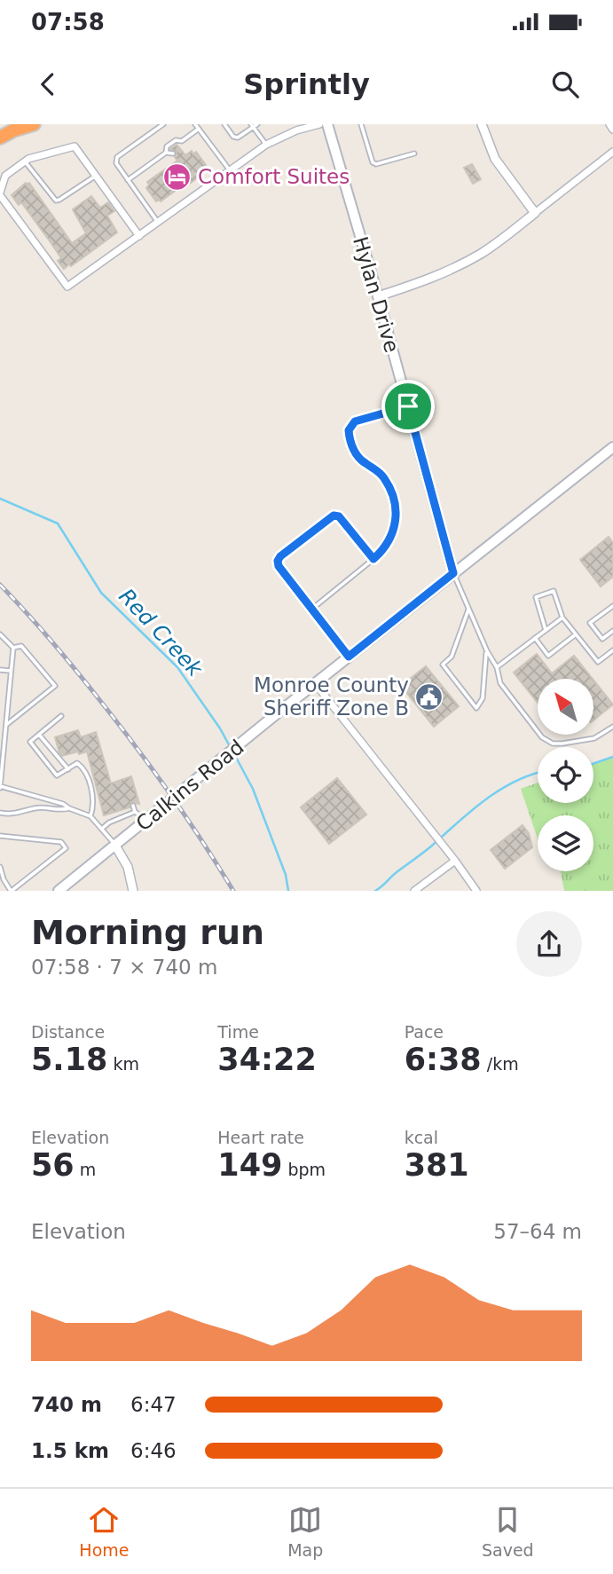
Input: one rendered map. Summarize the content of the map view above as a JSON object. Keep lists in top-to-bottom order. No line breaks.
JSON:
{"streets":{"main road":["Hylan Drive","Calkins Road"]},"crossings":[["Hylan Drive","Calkins Road"]],"water":["Red Creek"],"places":{"hotel":["Comfort Suites"],"public building":["Monroe County Sheriff Zone B"]},"north":"top left","page":{"status":"07:58","header":"Sprintly","heading":["Morning run","07:58 · 7 × 740 m"],"stats":[["Distance","5.18 km"],["Time","34:22"],["Pace","6:38 /km"],["Elevation","56 m"],["Heart rate","149 bpm"],["kcal","381"]],"chart":["Elevation","57–64 m"],"list":[{"name":"740 m","note":"6:47"},{"name":"1.5 km","note":"6:46"}],"tabs":["Home","Map","Saved"]}}
